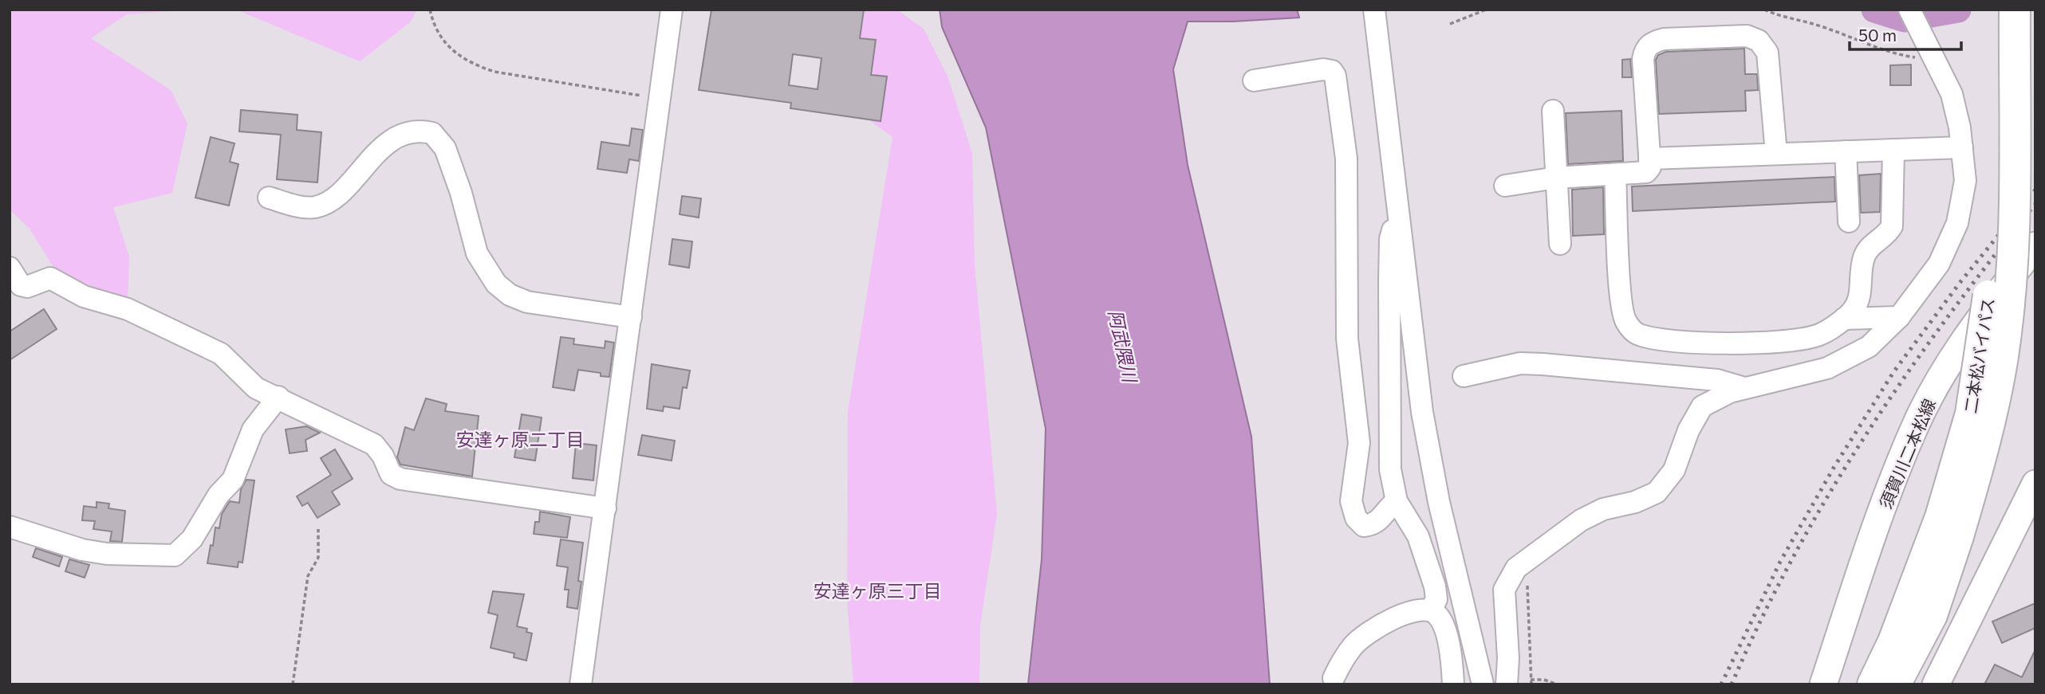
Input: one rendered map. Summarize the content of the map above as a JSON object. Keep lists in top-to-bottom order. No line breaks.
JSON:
{"streets":{"highway":["二本松バイパス"],"main road":["須賀川二本松線"]},"districts":["安達ヶ原二丁目","安達ヶ原三丁目"],"water":["阿武隈川"],"scale_bar":"50 m"}
